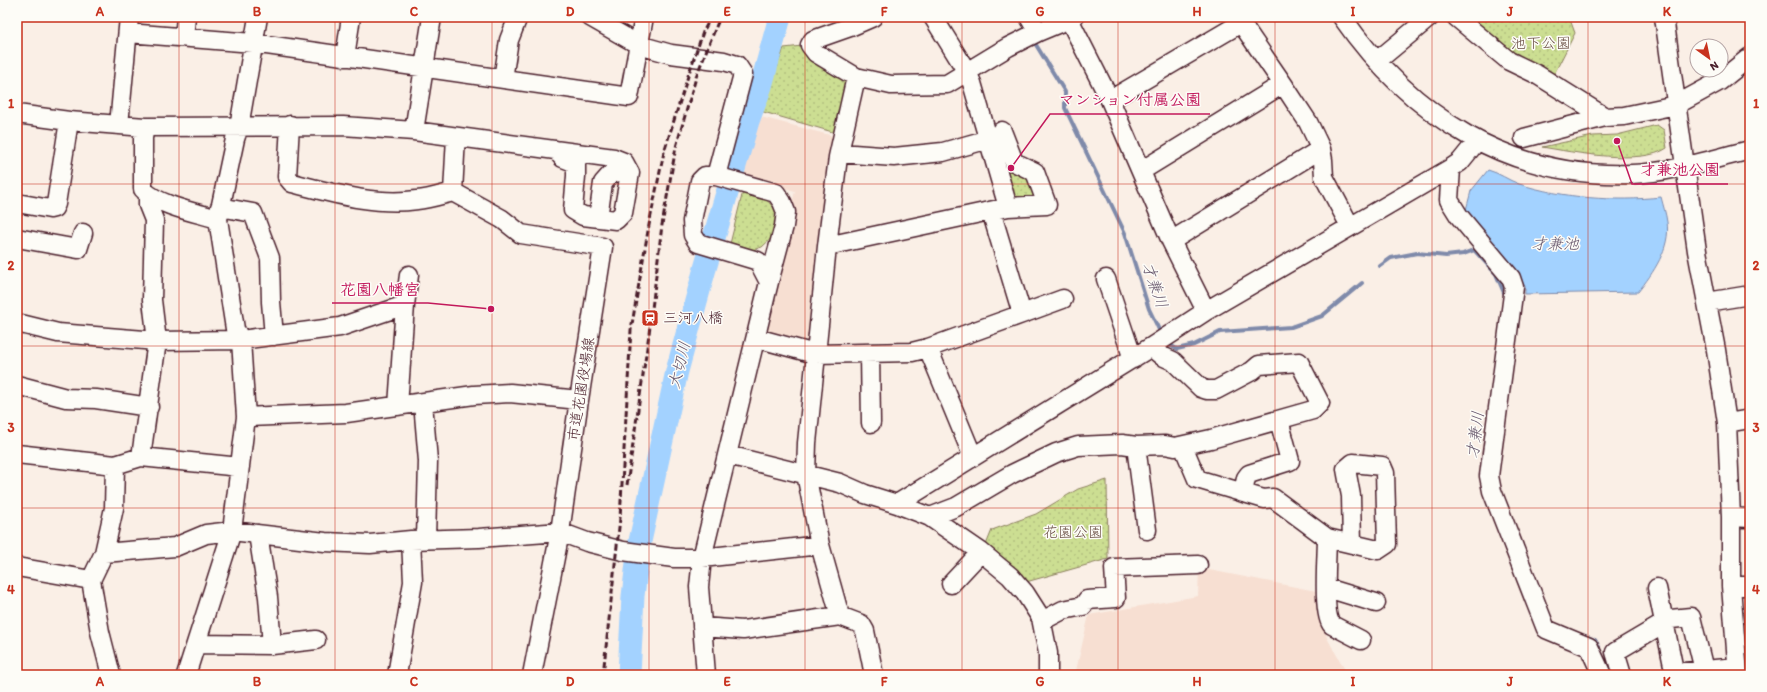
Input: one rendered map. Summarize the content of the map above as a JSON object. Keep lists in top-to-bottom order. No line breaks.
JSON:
{"streets":{"street":["市道花園役場線"]},"water":["才兼池","才兼川","大切川"],"parks":["池下公園","花園公園"],"places":{"other":["才兼池公園","マンション付属公園","花園八幡宮"],"station":["三河八橋"]},"north":"bottom right","grid":{"columns":["A","B","C","D","E","F","G","H","I","J","K"],"rows":["1","2","3","4"]}}
